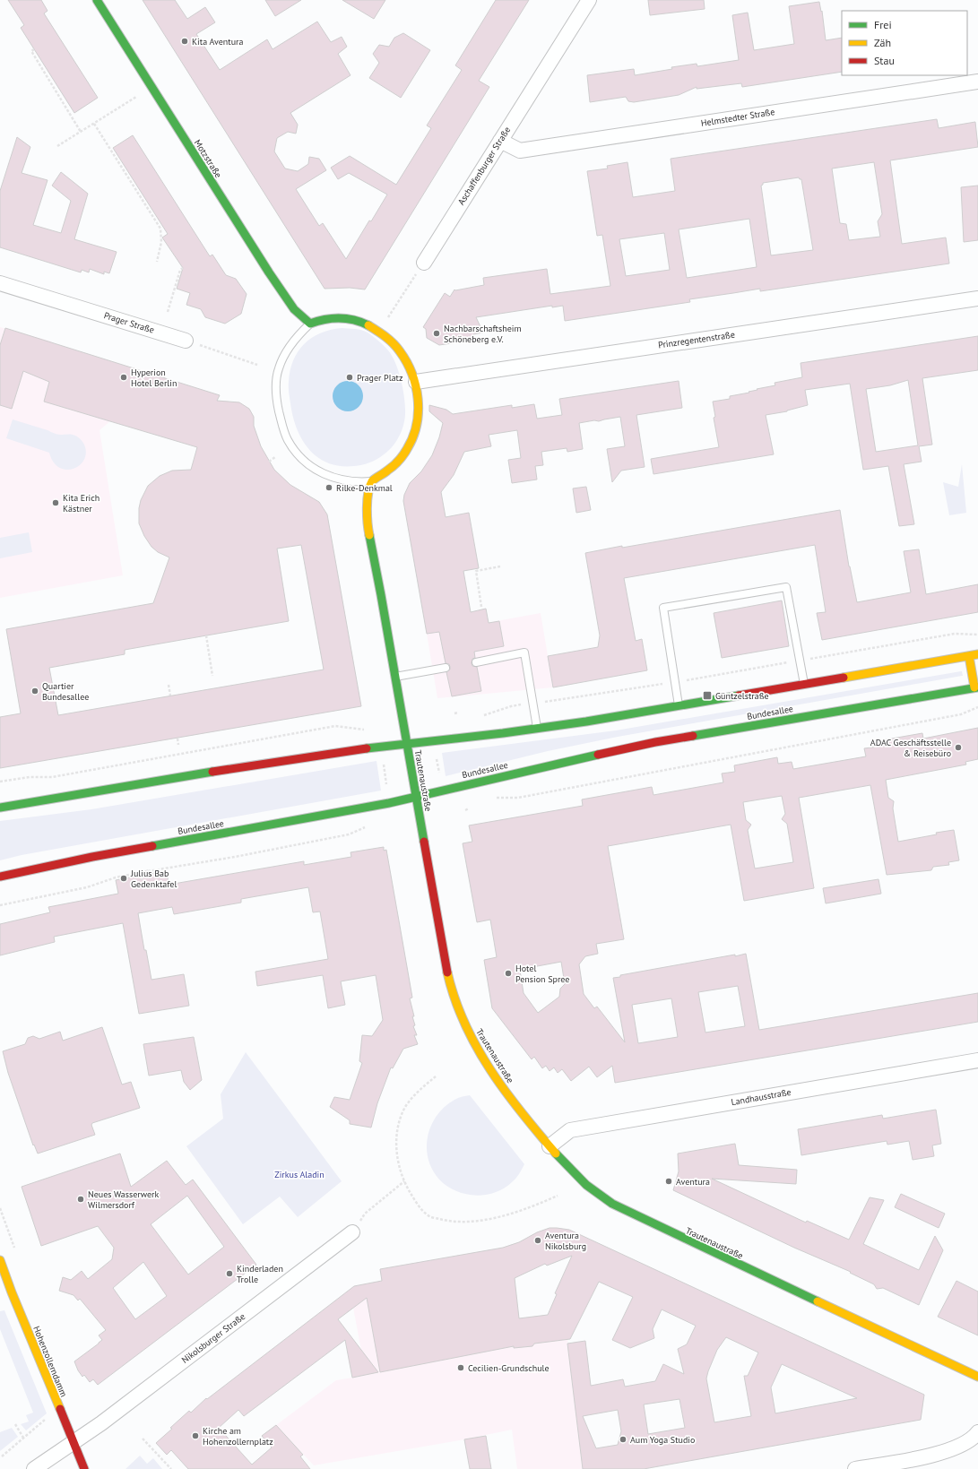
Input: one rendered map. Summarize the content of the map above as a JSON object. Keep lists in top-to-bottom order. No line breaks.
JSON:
{"streets":{"main road":["Motzstraße","Bundesallee","Trautenaustraße","Hohenzollerndamm"],"street":["Helmstedter Straße","Aschaffenburger Straße","Prager Straße","Prinzregentenstraße","Landhausstraße","Nikolsburger Straße"]},"crossings":[["Helmstedter Straße","Aschaffenburger Straße"],["Bundesallee","Trautenaustraße"],["Trautenaustraße","Landhausstraße"],["Nikolsburger Straße","Hohenzollerndamm"]],"parks":["Zirkus Aladin"],"places":{"other":["Kita Aventura","Nachbarschaftsheim Schöneberg e.V.","Hyperion Hotel Berlin","Prager Platz","Rilke-Denkmal","Kita Erich Kästner","Quartier Bundesallee","ADAC Geschäftsstelle & Reisebüro","Julius Bab Gedenktafel","Hotel Pension Spree","Aventura","Neues Wasserwerk Wilmersdorf","Aventura Nikolsburg","Kinderladen Trolle","Cecilien-Grundschule","Kirche am Hohenzollernplatz","Aum Yoga Studio"],"transit":["Güntzelstraße"]},"legend":["Frei","Zäh","Stau"]}
